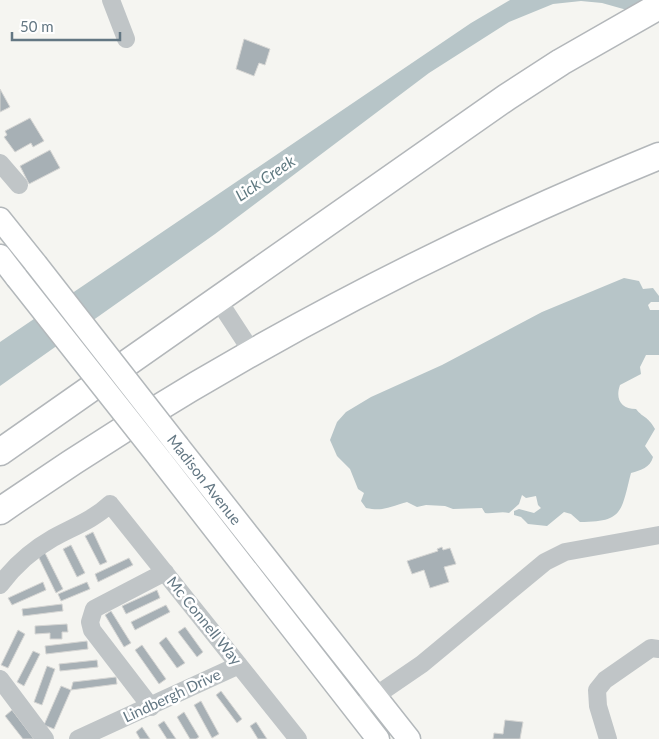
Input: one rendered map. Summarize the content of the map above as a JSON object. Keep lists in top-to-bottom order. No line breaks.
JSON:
{"streets":{"main road":["Madison Avenue"],"street":["Mc Connell Way","Lindbergh Drive"]},"crossings":[["Mc Connell Way","Lindbergh Drive"]],"water":["Lick Creek"],"scale_bar":"50 m"}
